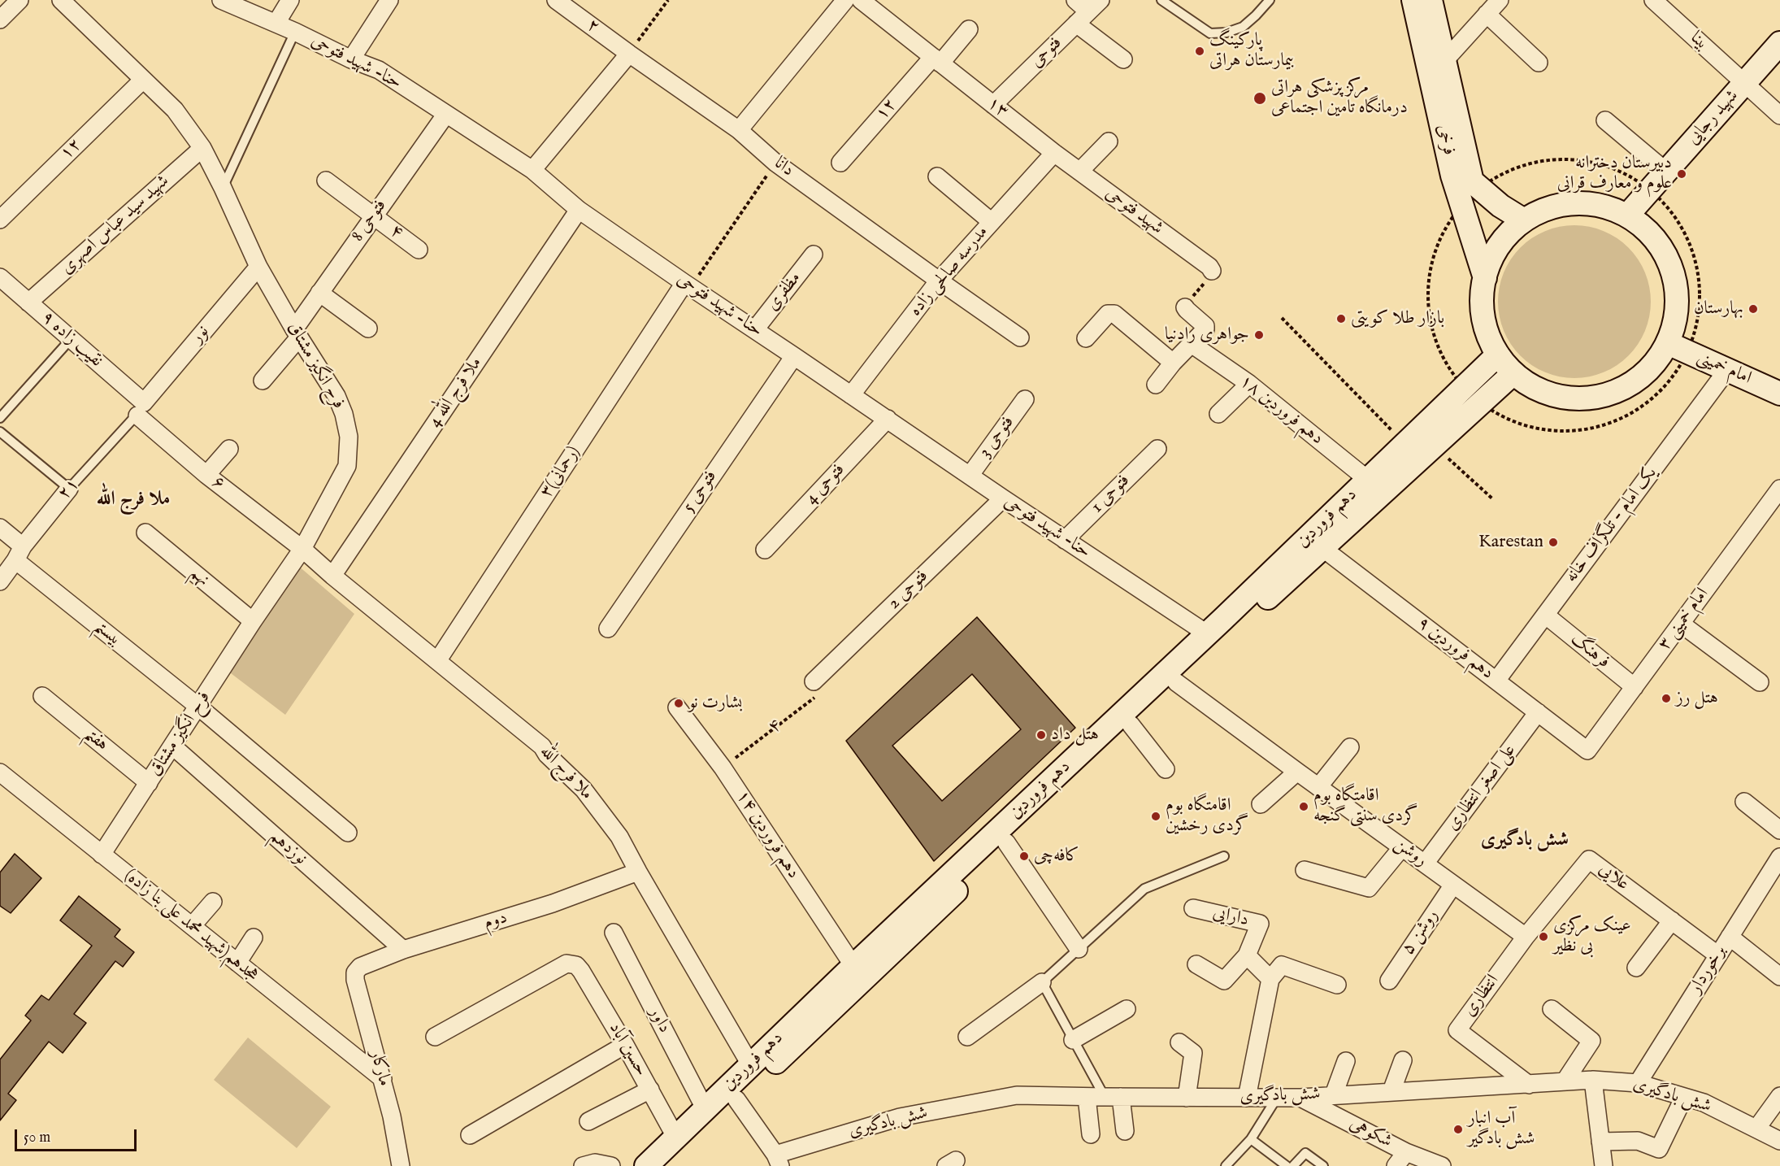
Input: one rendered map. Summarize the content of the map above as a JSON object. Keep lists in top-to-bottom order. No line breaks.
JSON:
{"streets":{"main road":["شهید رجایی","فرخی","امام خمینی","دهم فروردین"],"street":["۲","بینا","فتوحی","حنا- شهید فتوحی","۱۳","۱۲","دانا","شهید فتوحی","فتوحی 8","شهید سید عباس اصهری","۴","مدرسه صالحی زاده","مظفری","نور","نقیب زاده ۹","فرح انگیز مشتاق","4 ملا فرج الله","دهم فروردین ۱۸","فتوحی 3","۳(رحمانی)","۶","فتوحی 4","۲۱","فتوحی 5","فتوحی 1","یک امام - تلگراف خانه","نهم","فتوحی 2","امام خمینی ۳","بیستم","دهم فروردین ۹","فرهنگ","هفتم","ملا فرج الله","علی اصغر انتظاری","دهم فروردین ۱۴","نوزدهم","روشن","علایی","دارایی","دوم","هجدهم(شهید محمد علی بنا زاده)","روشن ۵","برخوردار","انتظاری","داور","حسین آباد","مارکار","شش بادگیری","شکوهی"]},"crossings":[["۲","دانا"],["بینا","شهید رجایی"],["فتوحی","۱۳"],["حنا- شهید فتوحی","فتوحی 8"],["حنا- شهید فتوحی","مدرسه صالحی زاده"],["حنا- شهید فتوحی","مظفری"],["حنا- شهید فتوحی","4 ملا فرج الله"],["حنا- شهید فتوحی","فتوحی 3"],["حنا- شهید فتوحی","۳(رحمانی)"],["حنا- شهید فتوحی","فتوحی 4"],["حنا- شهید فتوحی","فتوحی 5"],["حنا- شهید فتوحی","فتوحی 1"],["حنا- شهید فتوحی","دهم فروردین"],["حنا- شهید فتوحی","فتوحی 2"],["۱۳","۱۲"],["۱۳","شهید فتوحی"],["۱۳","مدرسه صالحی زاده"],["۱۲","فرح انگیز مشتاق"],["دانا","مدرسه صالحی زاده"],["شهید فتوحی","مدرسه صالحی زاده"],["فتوحی 8","۴"],["فتوحی 8","فرح انگیز مشتاق"],["شهید سید عباس اصهری","نقیب زاده ۹"],["شهید سید عباس اصهری","فرح انگیز مشتاق"],["۴","فتوحی 2"],["۴","دهم فروردین ۱۴"],["نور","نقیب زاده ۹"],["نور","فرح انگیز مشتاق"],["نور","۶"],["نور","۲۱"],["نقیب زاده ۹","۶"],["نقیب زاده ۹","۲۱"],["فرح انگیز مشتاق","۶"],["فرح انگیز مشتاق","نهم"],["فرح انگیز مشتاق","بیستم"],["فرح انگیز مشتاق","هفتم"],["فرح انگیز مشتاق","ملا فرج الله"],["فرح انگیز مشتاق","نوزدهم"],["فرح انگیز مشتاق","هجدهم(شهید محمد علی بنا زاده)"],["امام خمینی","یک امام - تلگراف خانه"],["4 ملا فرج الله","ملا فرج الله"],["دهم فروردین ۱۸","دهم فروردین"],["۳(رحمانی)","ملا فرج الله"],["۶","۲۱"],["۶","ملا فرج الله"],["۲۱","بیستم"],["دهم فروردین","دهم فروردین ۹"],["دهم فروردین","ملا فرج الله"],["دهم فروردین","دهم فروردین ۱۴"],["دهم فروردین","روشن"],["دهم فروردین","داور"],["دهم فروردین","حسین آباد"],["یک امام - تلگراف خانه","دهم فروردین ۹"],["یک امام - تلگراف خانه","فرهنگ"],["امام خمینی ۳","دهم فروردین ۹"],["امام خمینی ۳","فرهنگ"],["دهم فروردین ۹","علی اصغر انتظاری"],["ملا فرج الله","دوم"],["علی اصغر انتظاری","روشن"],["نوزدهم","دوم"],["روشن","علایی"],["روشن","روشن ۵"],["روشن","انتظاری"],["علایی","برخوردار"],["علایی","انتظاری"],["دوم","مارکار"],["هجدهم(شهید محمد علی بنا زاده)","مارکار"],["برخوردار","شش بادگیری"],["انتظاری","شش بادگیری"],["شش بادگیری","شکوهی"]],"districts":["ملا فرج الله","شش بادگیری"],"places":["پارکینگ بیمارستان هراتی","مرکز پزشکی هراتی درمانگاه تامین اجتماعی","دبیرستان دخترانه علوم و معارف قرانی","بهارستان","بازار طلا کویتی","جواهری رادنیا","Karestan","هتل رز","بشارت نو","هتل داد","اقامتگاه بوم گردی سنتی گنجه","اقامتگاه بوم گردی رخشین","کافه‌چی","عینک مرکزی بی نظیر","آب انبار شش بادگیر"],"scale_bar":"50 m"}
